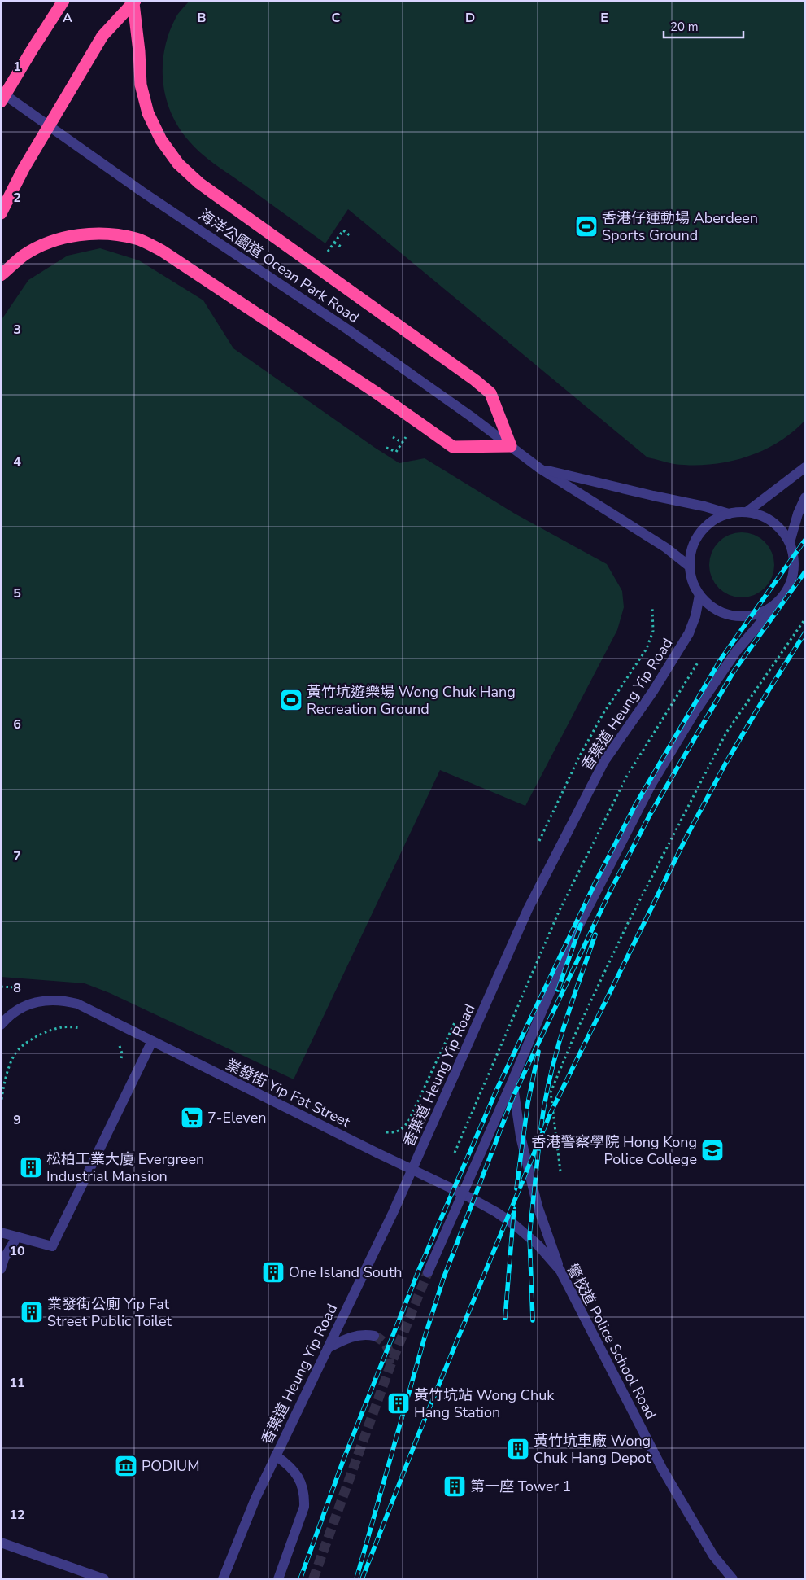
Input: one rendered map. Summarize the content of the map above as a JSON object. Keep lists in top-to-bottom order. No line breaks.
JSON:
{"streets":{"street":["海洋公園道 Ocean Park Road","香葉道 Heung Yip Road","業發街 Yip Fat Street","警校道 Police School Road"]},"crossings":[["海洋公園道 Ocean Park Road","香葉道 Heung Yip Road"],["香葉道 Heung Yip Road","業發街 Yip Fat Street"],["香葉道 Heung Yip Road","警校道 Police School Road"],["業發街 Yip Fat Street","警校道 Police School Road"]],"places":{"sports":["香港仔運動場 Aberdeen Sports Ground","黃竹坑遊樂場 Wong Chuk Hang Recreation Ground"],"supermarket":["7-Eleven"],"school or university":["香港警察學院 Hong Kong Police College"],"building":["松柏工業大廈 Evergreen Industrial Mansion","One Island South","業發街公廁 Yip Fat Street Public Toilet","黃竹坑站 Wong Chuk Hang Station","黃竹坑車廠 Wong Chuk Hang Depot","第一座 Tower 1"],"museum":["PODIUM"]},"scale_bar":"20 m","grid":{"columns":["A","B","C","D","E"],"rows":["1","2","3","4","5","6","7","8","9","10","11","12"]}}
